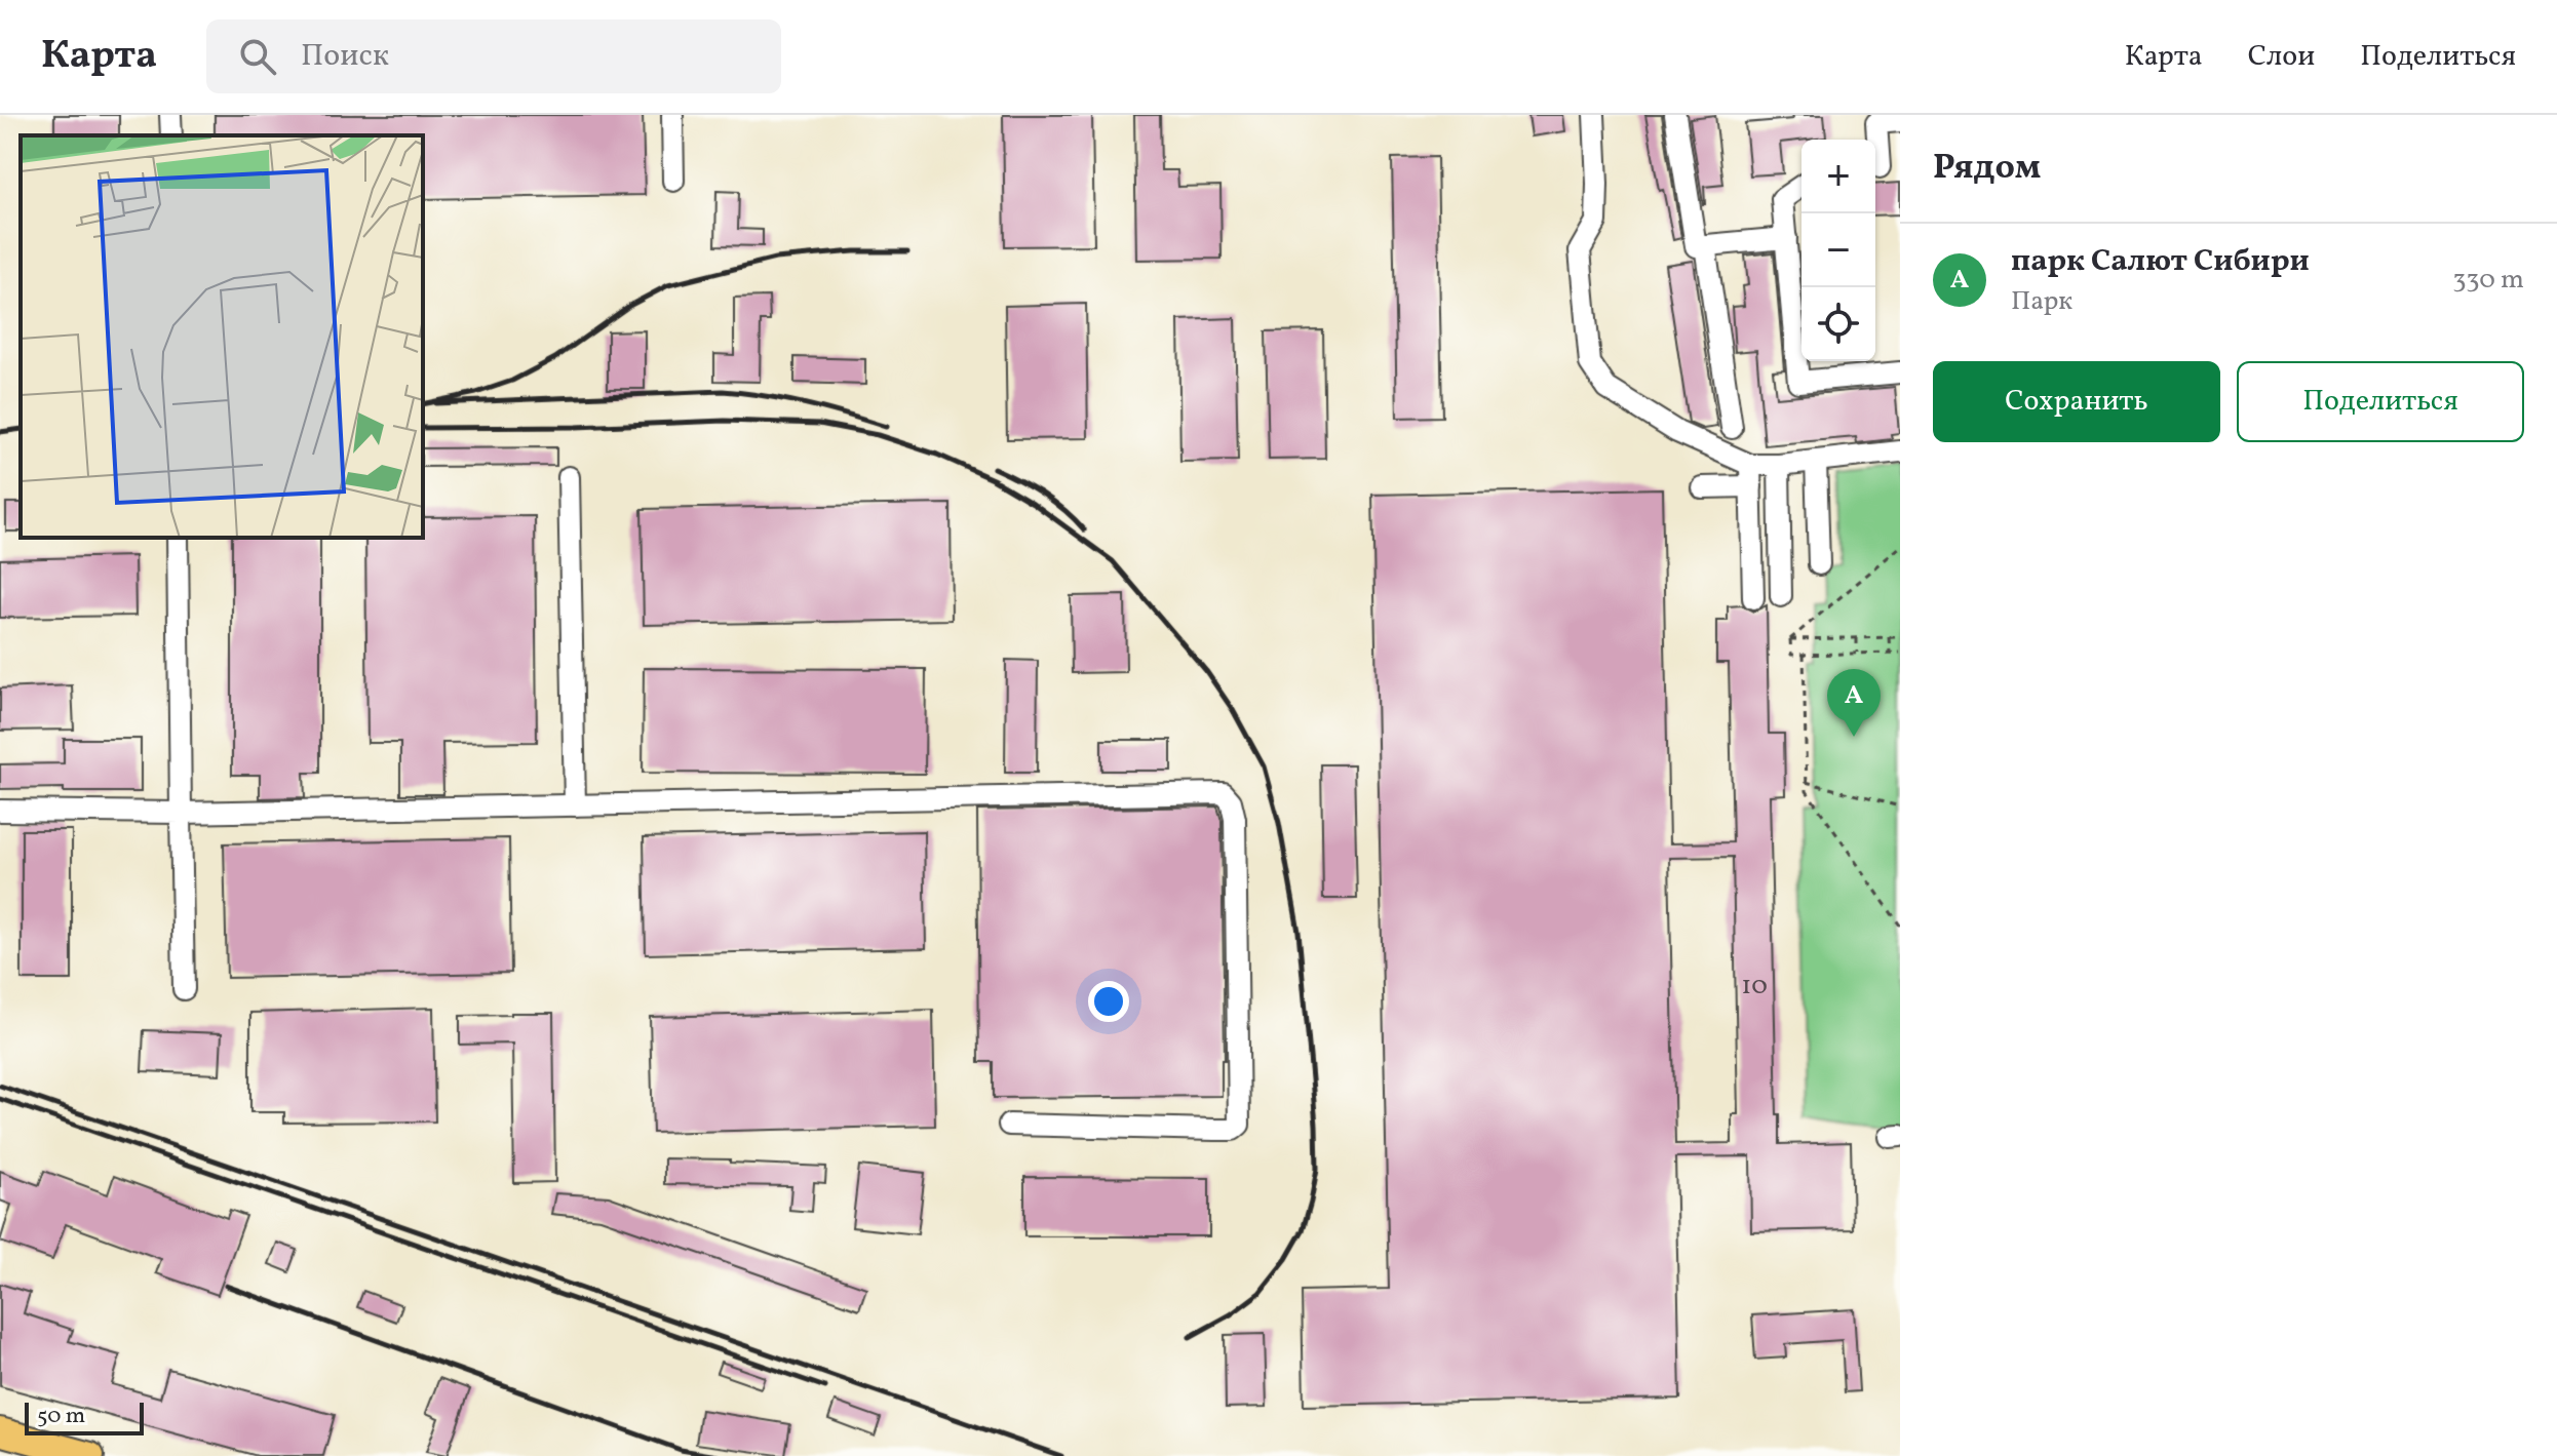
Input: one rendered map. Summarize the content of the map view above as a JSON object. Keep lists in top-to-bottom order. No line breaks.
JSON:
{"house_numbers":["10"],"scale_bar":"50 m","page":{"header":"Карта","search":"Поиск","nav":["Карта","Слои","Поделиться"],"heading":"Рядом","map_buttons":["+","−"],"list":[{"mark":"A","name":"парк Салют Сибири","note":"Парк","value":"330 m"}],"buttons":["Сохранить","Поделиться"],"pins":"A","scale":"50 m"}}
